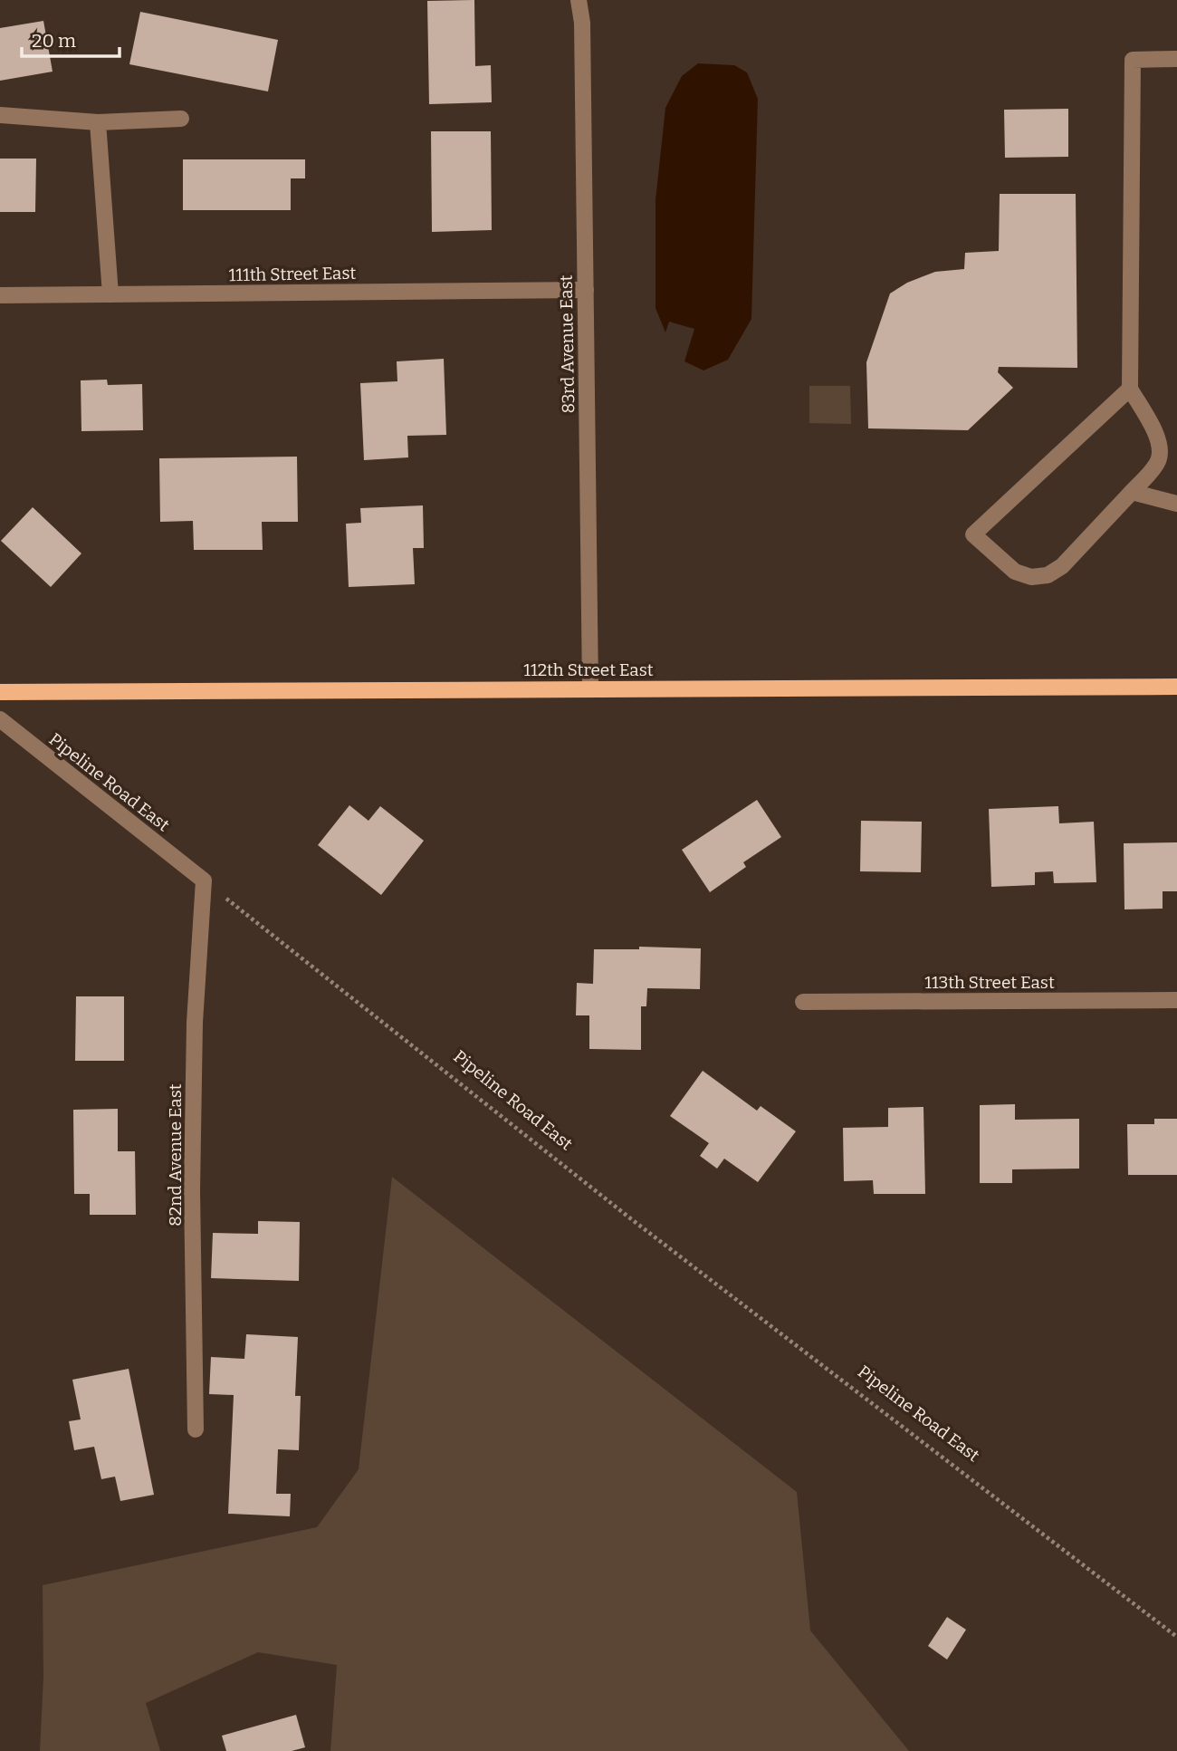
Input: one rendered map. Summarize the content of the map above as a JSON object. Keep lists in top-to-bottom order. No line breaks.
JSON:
{"streets":{"main road":["112th Street East"],"street":["111th Street East","83rd Avenue East","Pipeline Road East","113th Street East","82nd Avenue East"]},"crossings":[["111th Street East","83rd Avenue East"],["83rd Avenue East","112th Street East"],["Pipeline Road East","82nd Avenue East"]],"scale_bar":"20 m"}
